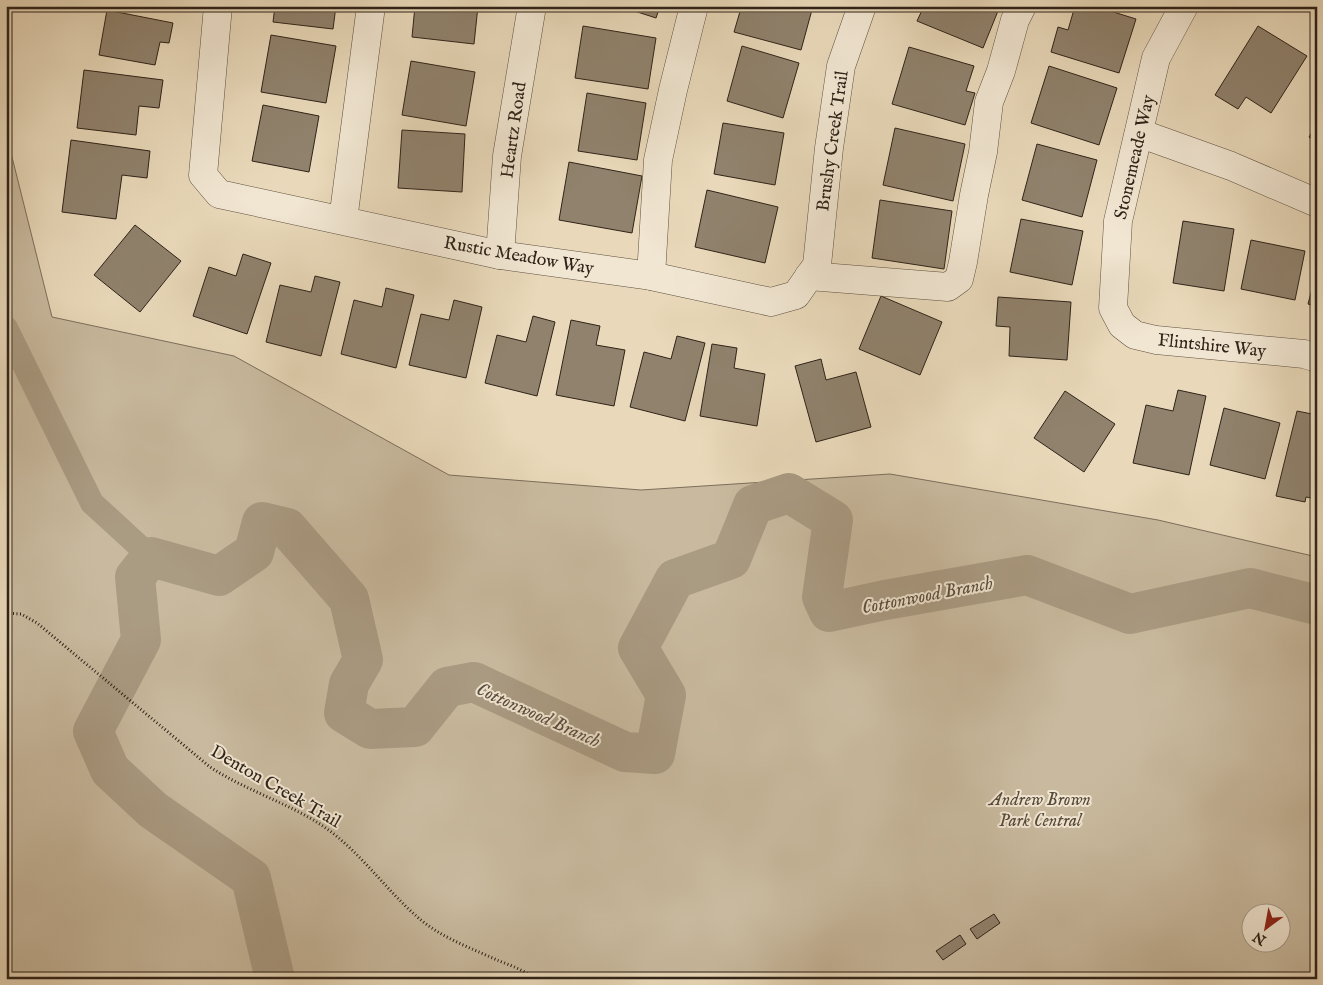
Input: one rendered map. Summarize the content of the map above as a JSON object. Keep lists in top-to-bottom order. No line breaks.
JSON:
{"streets":{"street":["Heartz Road","Brushy Creek Trail","Stonemeade Way","Rustic Meadow Way","Flintshire Way"],"path":["Denton Creek Trail"]},"crossings":[["Heartz Road","Rustic Meadow Way"],["Brushy Creek Trail","Rustic Meadow Way"],["Stonemeade Way","Flintshire Way"]],"water":["Cottonwood Branch"],"parks":["Andrew Brown Park Central"],"north":"bottom left"}
